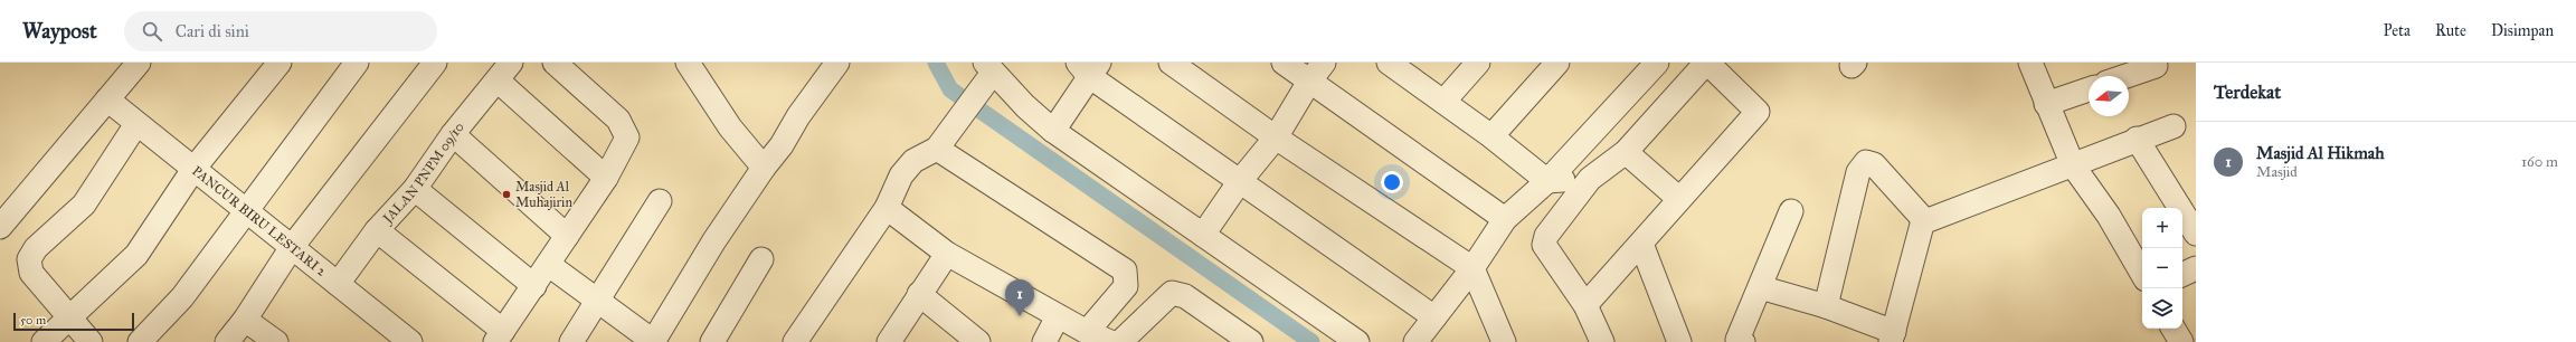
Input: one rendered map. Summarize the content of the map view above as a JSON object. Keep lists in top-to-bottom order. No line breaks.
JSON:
{"streets":{"street":["JALAN PNPM 09/10","PANCUR BIRU LESTARI 2"]},"crossings":[["JALAN PNPM 09/10","PANCUR BIRU LESTARI 2"]],"places":["Masjid Al Muhajirin"],"scale_bar":"50 m","north":"left","page":{"header":"Waypost","search":"Cari di sini","nav":["Peta","Rute","Disimpan"],"heading":"Terdekat","list":[{"mark":"1","name":"Masjid Al Hikmah","note":"Masjid","value":"160 m"}],"map_buttons":["+","−"],"pins":"1","scale":"50 m"}}
